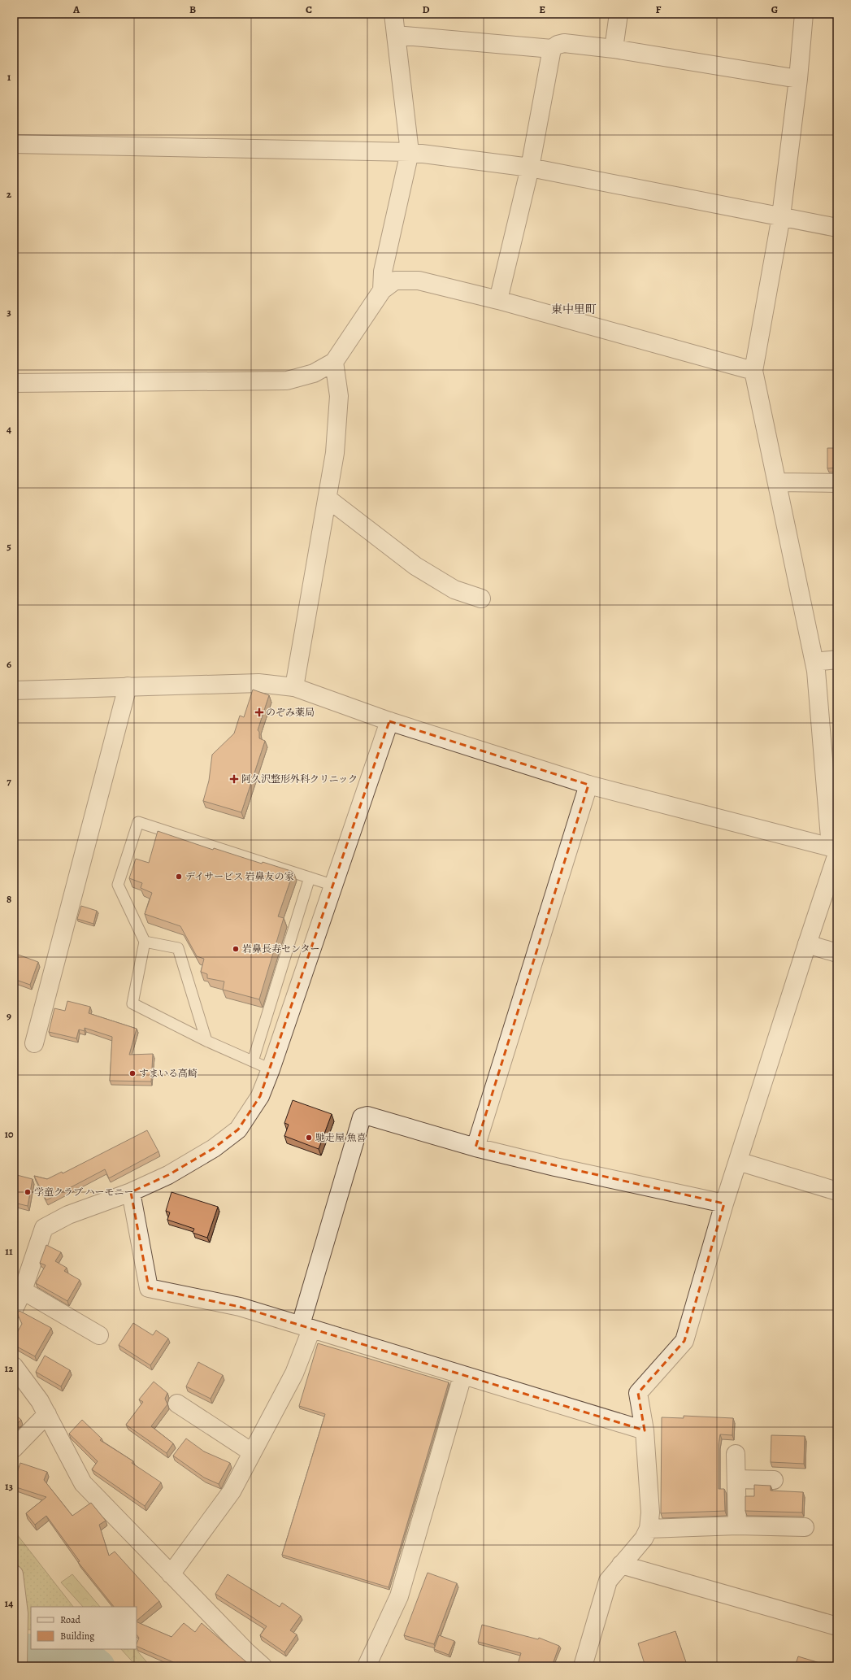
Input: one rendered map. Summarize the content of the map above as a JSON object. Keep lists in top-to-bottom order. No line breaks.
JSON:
{"districts":["東中里町"],"places":{"health":["のぞみ薬局","阿久沢整形外科クリニック"],"other":["デイサービス 岩鼻友の家","岩鼻長寿センター","すまいる高崎","馳走屋 魚喜","学童クラブ ハーモニー"]},"legend":["Road","Building"],"grid":{"columns":["A","B","C","D","E","F","G"],"rows":["1","2","3","4","5","6","7","8","9","10","11","12","13","14"]}}
